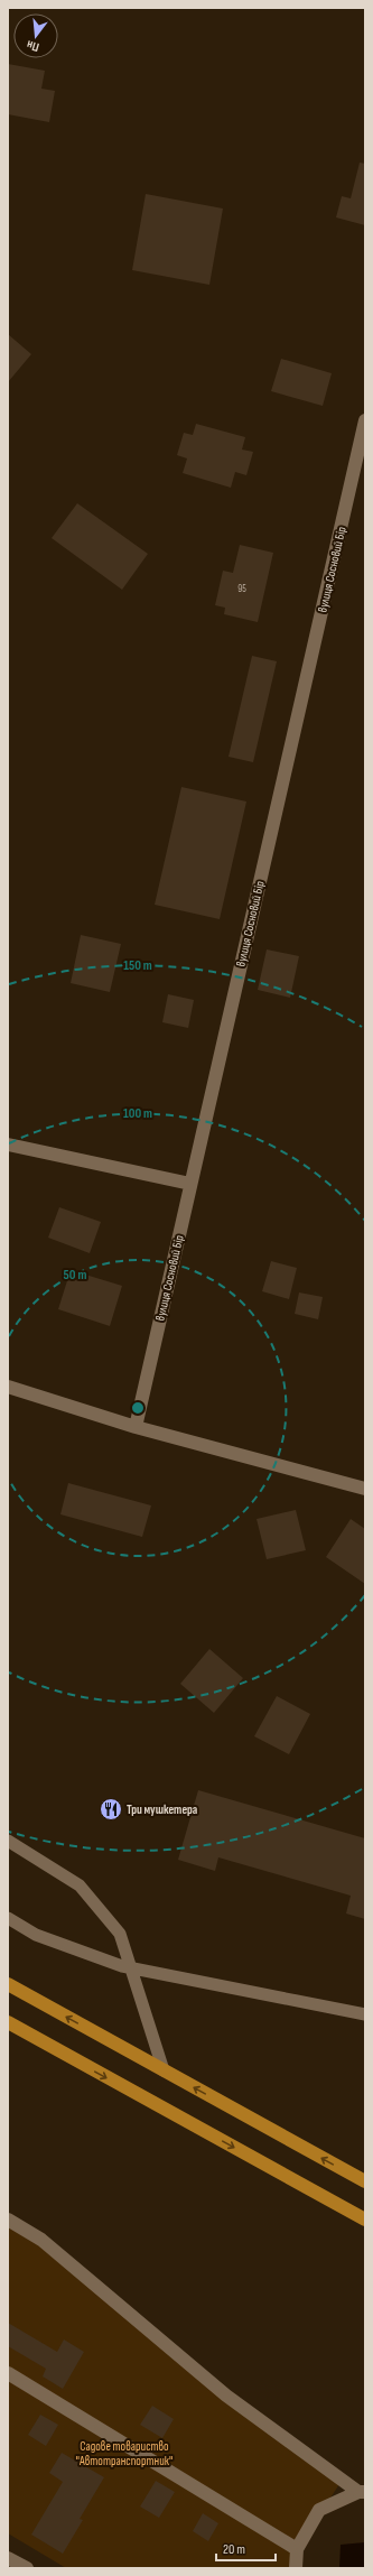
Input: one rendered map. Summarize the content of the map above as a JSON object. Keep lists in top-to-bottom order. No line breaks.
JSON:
{"streets":{"street":["вулиця Сосновий Бір"]},"parks":["Садове товариство \"Автотранспортник\""],"places":{"restaurant":["Три мушкетера"]},"house_numbers":["95"],"scale_bar":"20 m","north":"bottom","rings":["150 m","100 m","50 m"]}
